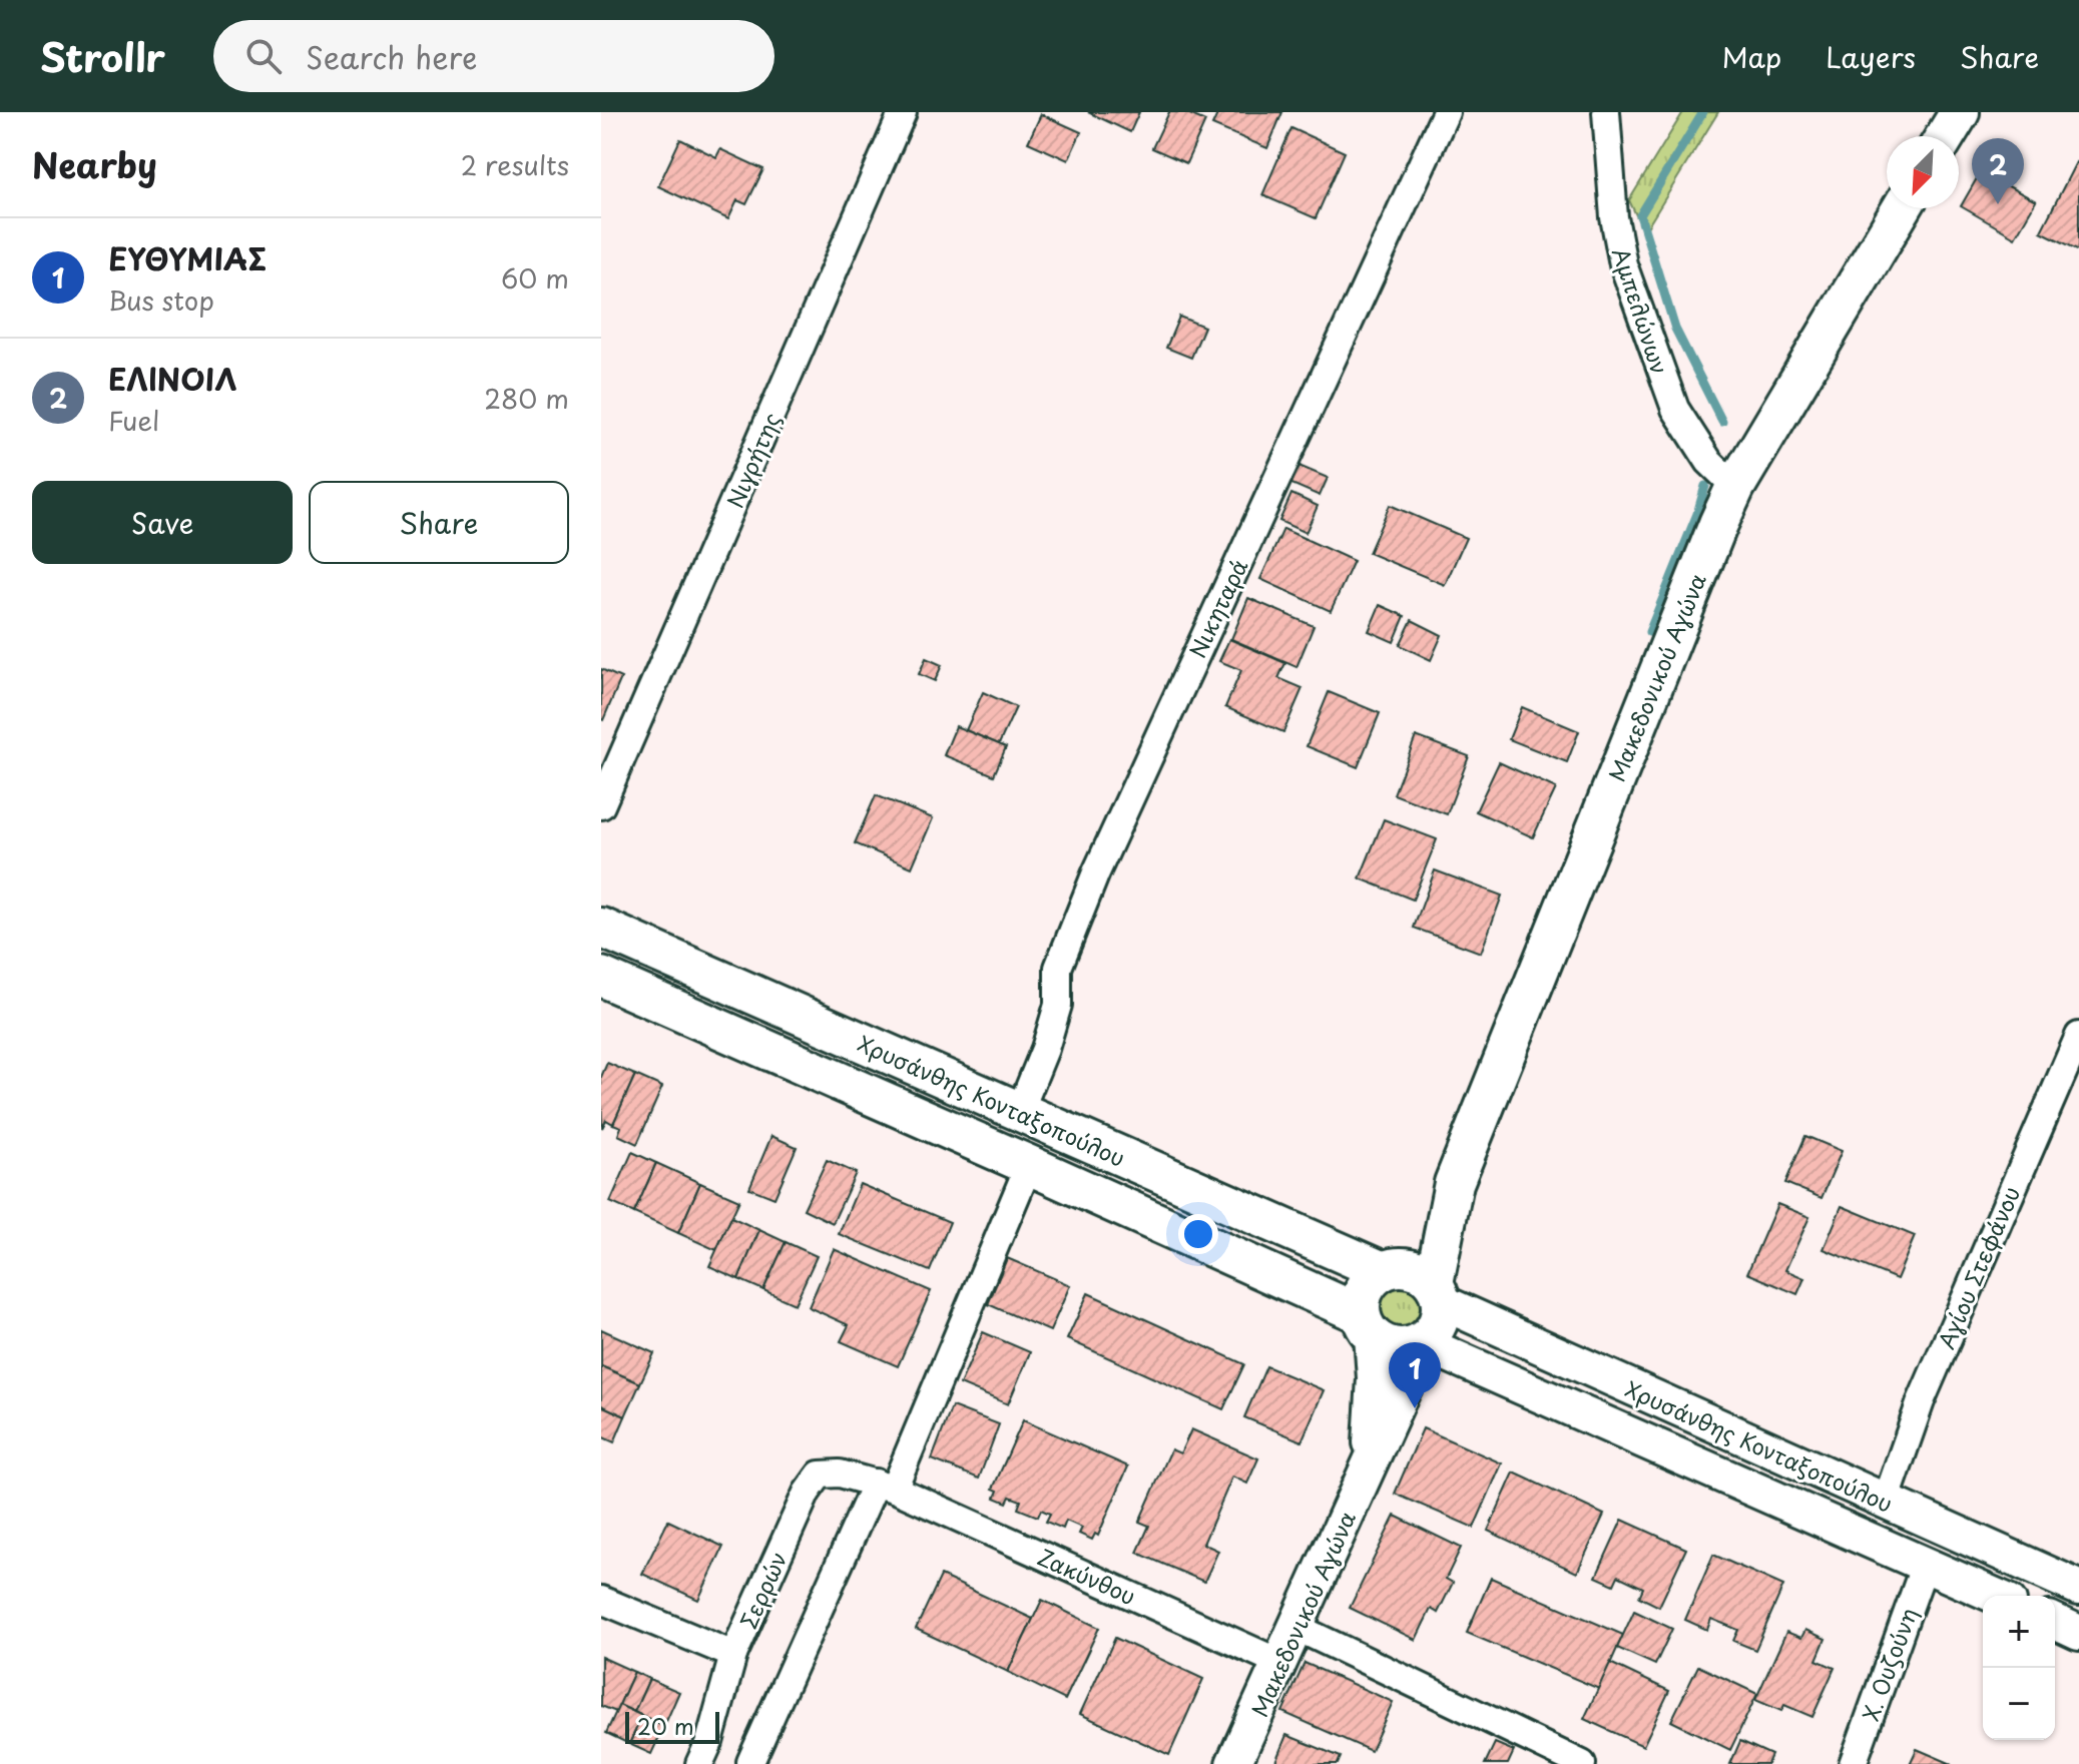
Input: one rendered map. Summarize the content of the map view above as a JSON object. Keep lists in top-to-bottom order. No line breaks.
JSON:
{"streets":{"main road":["Μακεδονικού Αγώνα","Χρυσάνθης Κονταξοπούλου"],"street":["Αμπελώνων","Νιγρήτης","Νικηταρά","Αγίου Στεφάνου","Ζακύνθου","Σερρών","Χ. Ουζούνη"]},"crossings":[["Αμπελώνων","Μακεδονικού Αγώνα"],["Νικηταρά","Χρυσάνθης Κονταξοπούλου"],["Μακεδονικού Αγώνα","Χρυσάνθης Κονταξοπούλου"],["Μακεδονικού Αγώνα","Ζακύνθου"],["Χρυσάνθης Κονταξοπούλου","Αγίου Στεφάνου"],["Χρυσάνθης Κονταξοπούλου","Χ. Ουζούνη"],["Ζακύνθου","Σερρών"]],"scale_bar":"20 m","north":"bottom left","page":{"header":"Strollr","search":"Search here","nav":["Map","Layers","Share"],"heading":["Nearby","2 results"],"pins":["2","1"],"list":[{"mark":"1","name":"ΕΥΘΥΜΙΑΣ","note":"Bus stop","value":"60 m"},{"mark":"2","name":"ΕΛΙΝΟΙΛ","note":"Fuel","value":"280 m"}],"buttons":["Save","Share"],"map_buttons":["+","−"],"scale":"20 m"}}
